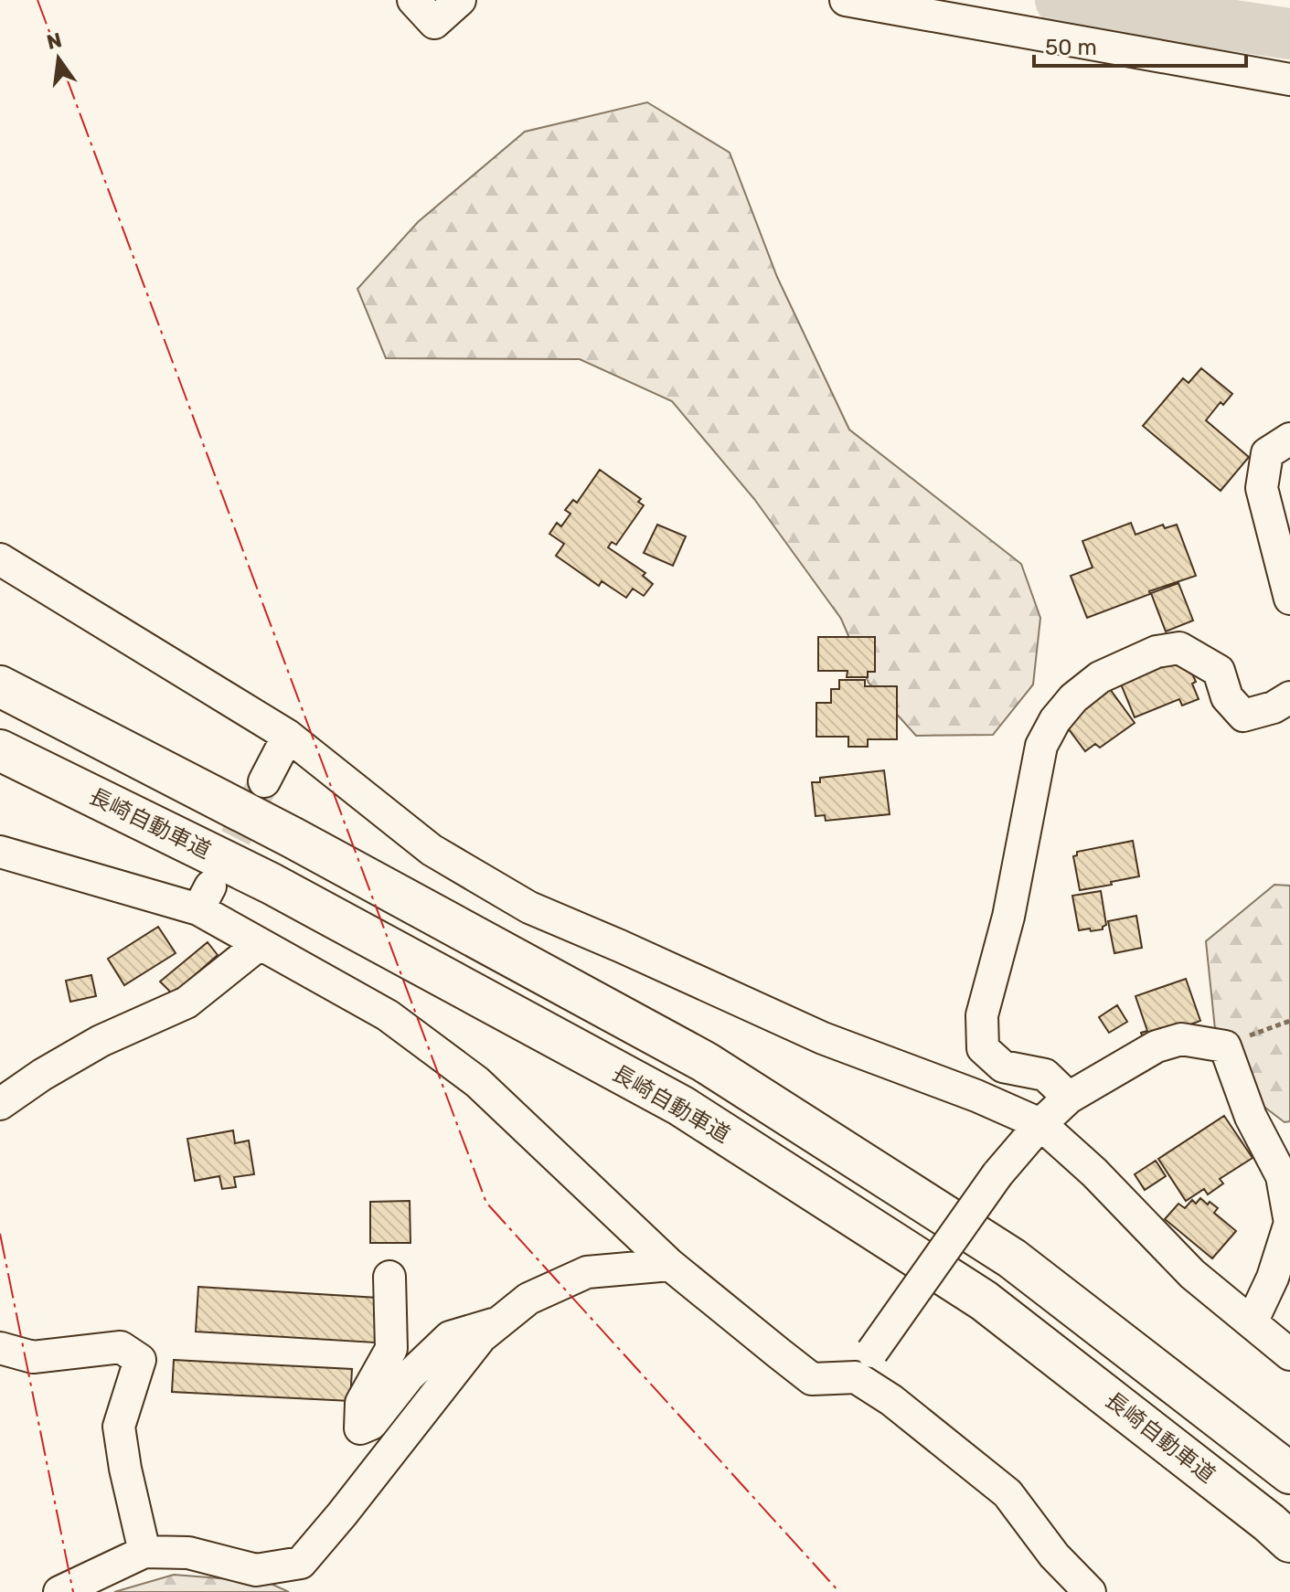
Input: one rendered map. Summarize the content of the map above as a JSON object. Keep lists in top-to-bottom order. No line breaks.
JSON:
{"streets":{"highway":["長崎自動車道"]},"scale_bar":"50 m","north":"top"}
